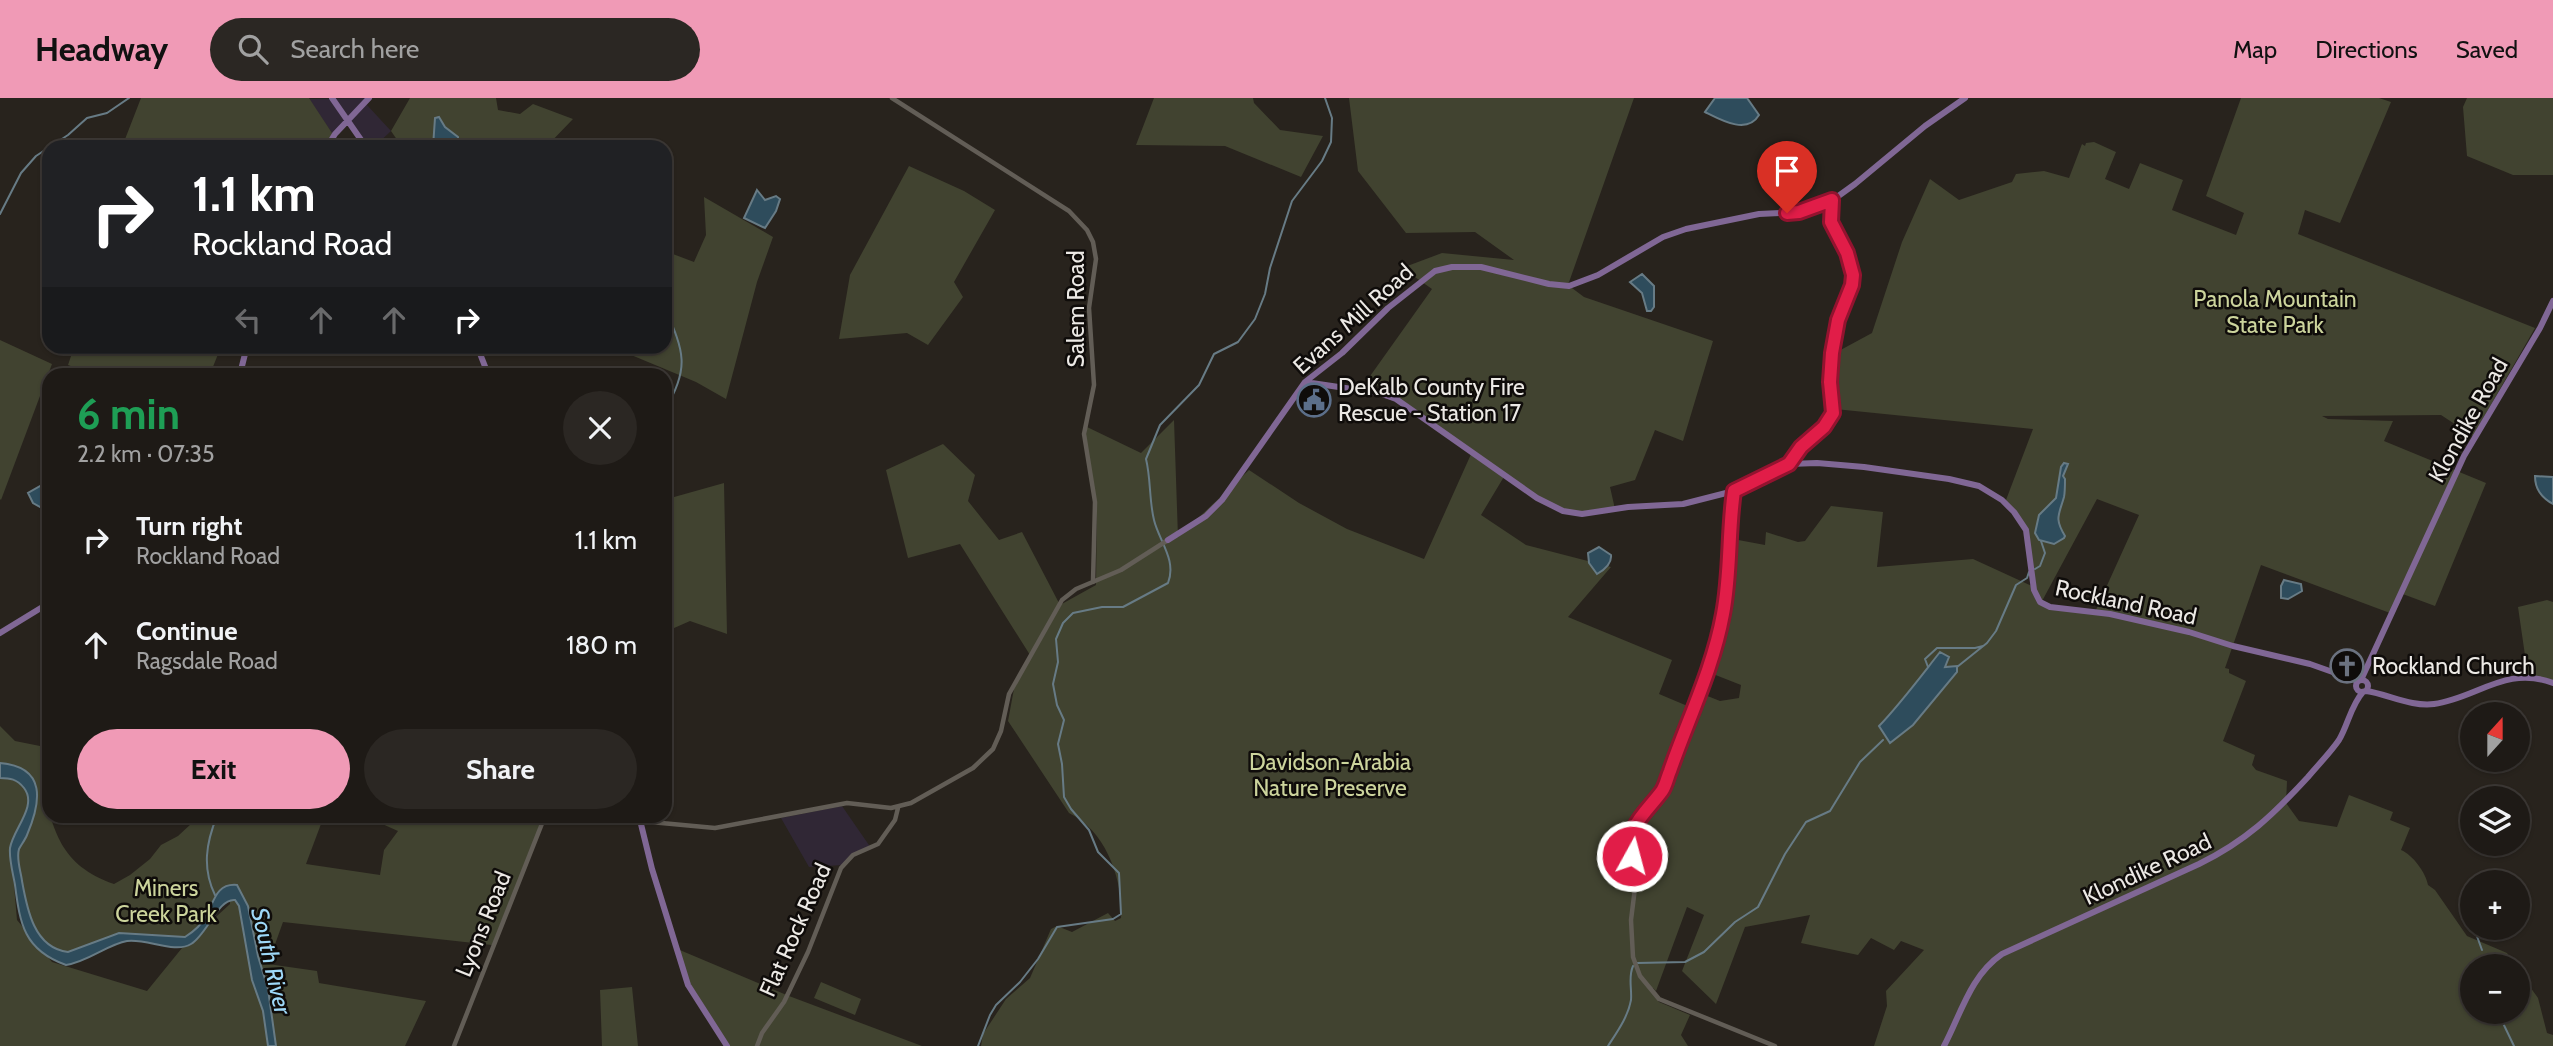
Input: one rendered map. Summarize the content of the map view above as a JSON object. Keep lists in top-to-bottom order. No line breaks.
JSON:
{"streets":{"main road":["Evans Mill Road","Klondike Road","Rockland Road"],"street":["Salem Road","Lyons Road","Flat Rock Road"]},"crossings":[["Salem Road","Evans Mill Road"],["Evans Mill Road","Rockland Road"],["Evans Mill Road","Flat Rock Road"],["Klondike Road","Rockland Road"]],"water":["South River"],"parks":["Panola Mountain State Park","Davidson-Arabia Nature Preserve","Miners Creek Park"],"places":{"public building":["DeKalb County Fire Rescue - Station 17"],"church":["Rockland Church"]},"north":"top","page":{"header":"Headway","search":"Search here","nav":["Map","Directions","Saved"],"turn":["1.1 km","Rockland Road"],"heading":["6 min","2.2 km · 07:35"],"list":[{"name":"Turn right","note":"Rockland Road","value":"1.1 km"},{"name":"Continue","note":"Ragsdale Road","value":"180 m"}],"map_buttons":["+","−"],"buttons":["Exit","Share"]}}
